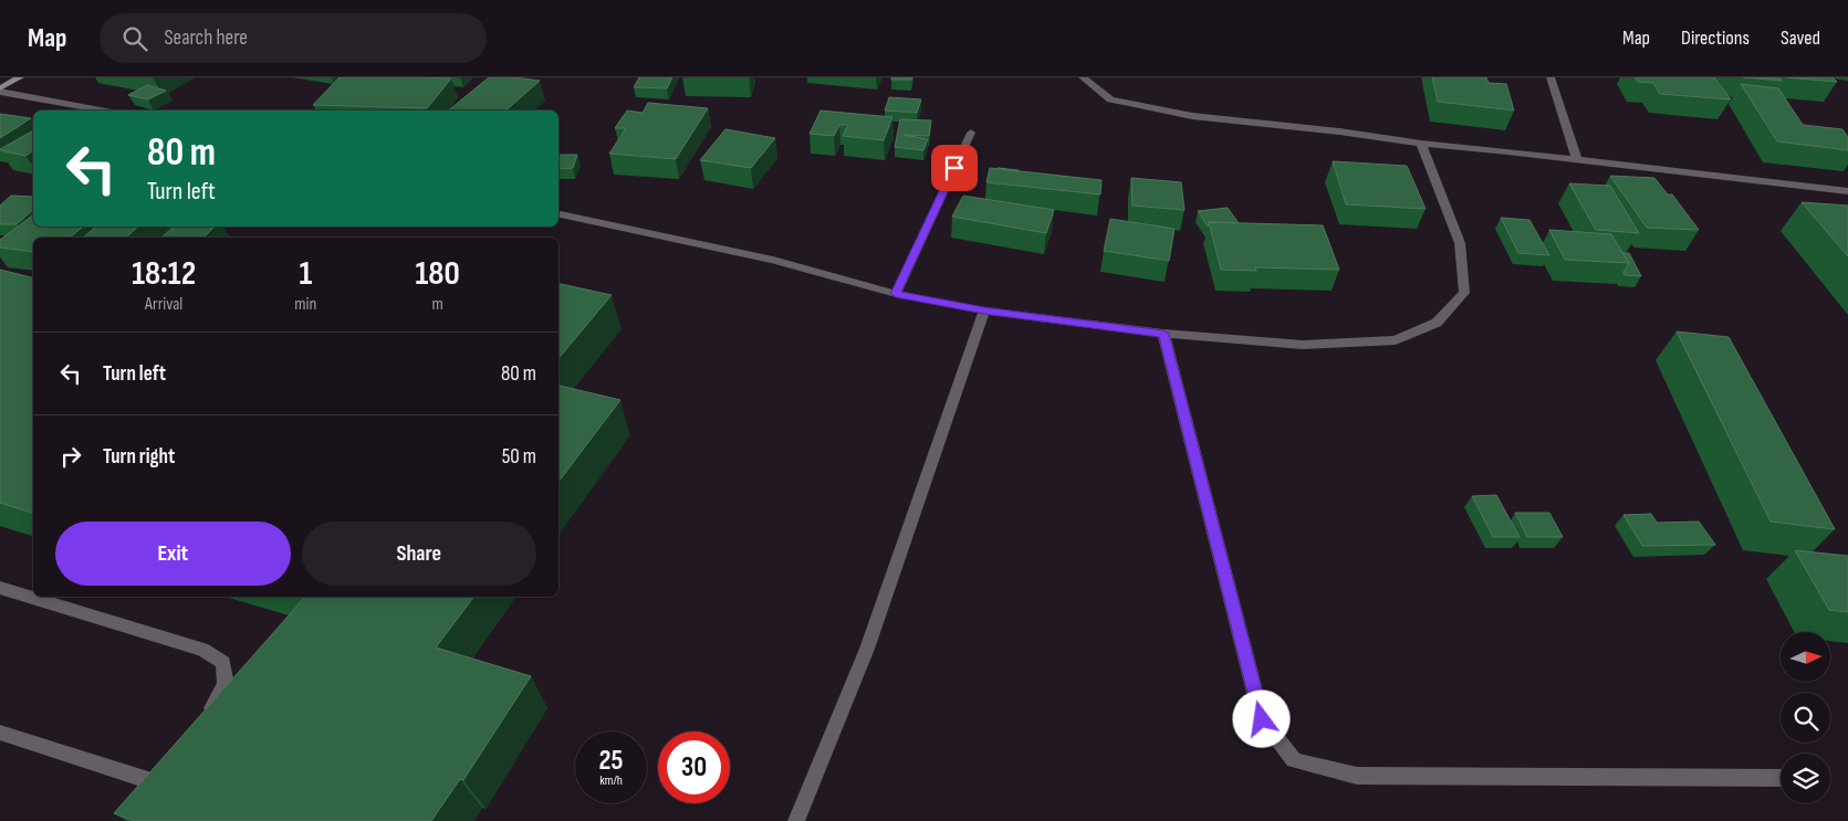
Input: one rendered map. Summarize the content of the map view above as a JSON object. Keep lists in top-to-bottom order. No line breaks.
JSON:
{"north":"right","page":{"header":"Map","search":"Search here","nav":["Map","Directions","Saved"],"turn":["80 m","Turn left"],"eta":["18:12","Arrival","1","min","180","m"],"list":[{"name":"Turn left","value":"80 m"},{"name":"Turn right","value":"50 m"}],"buttons":["Exit","Share"],"speed":"25 km/h","limit":"30"}}
